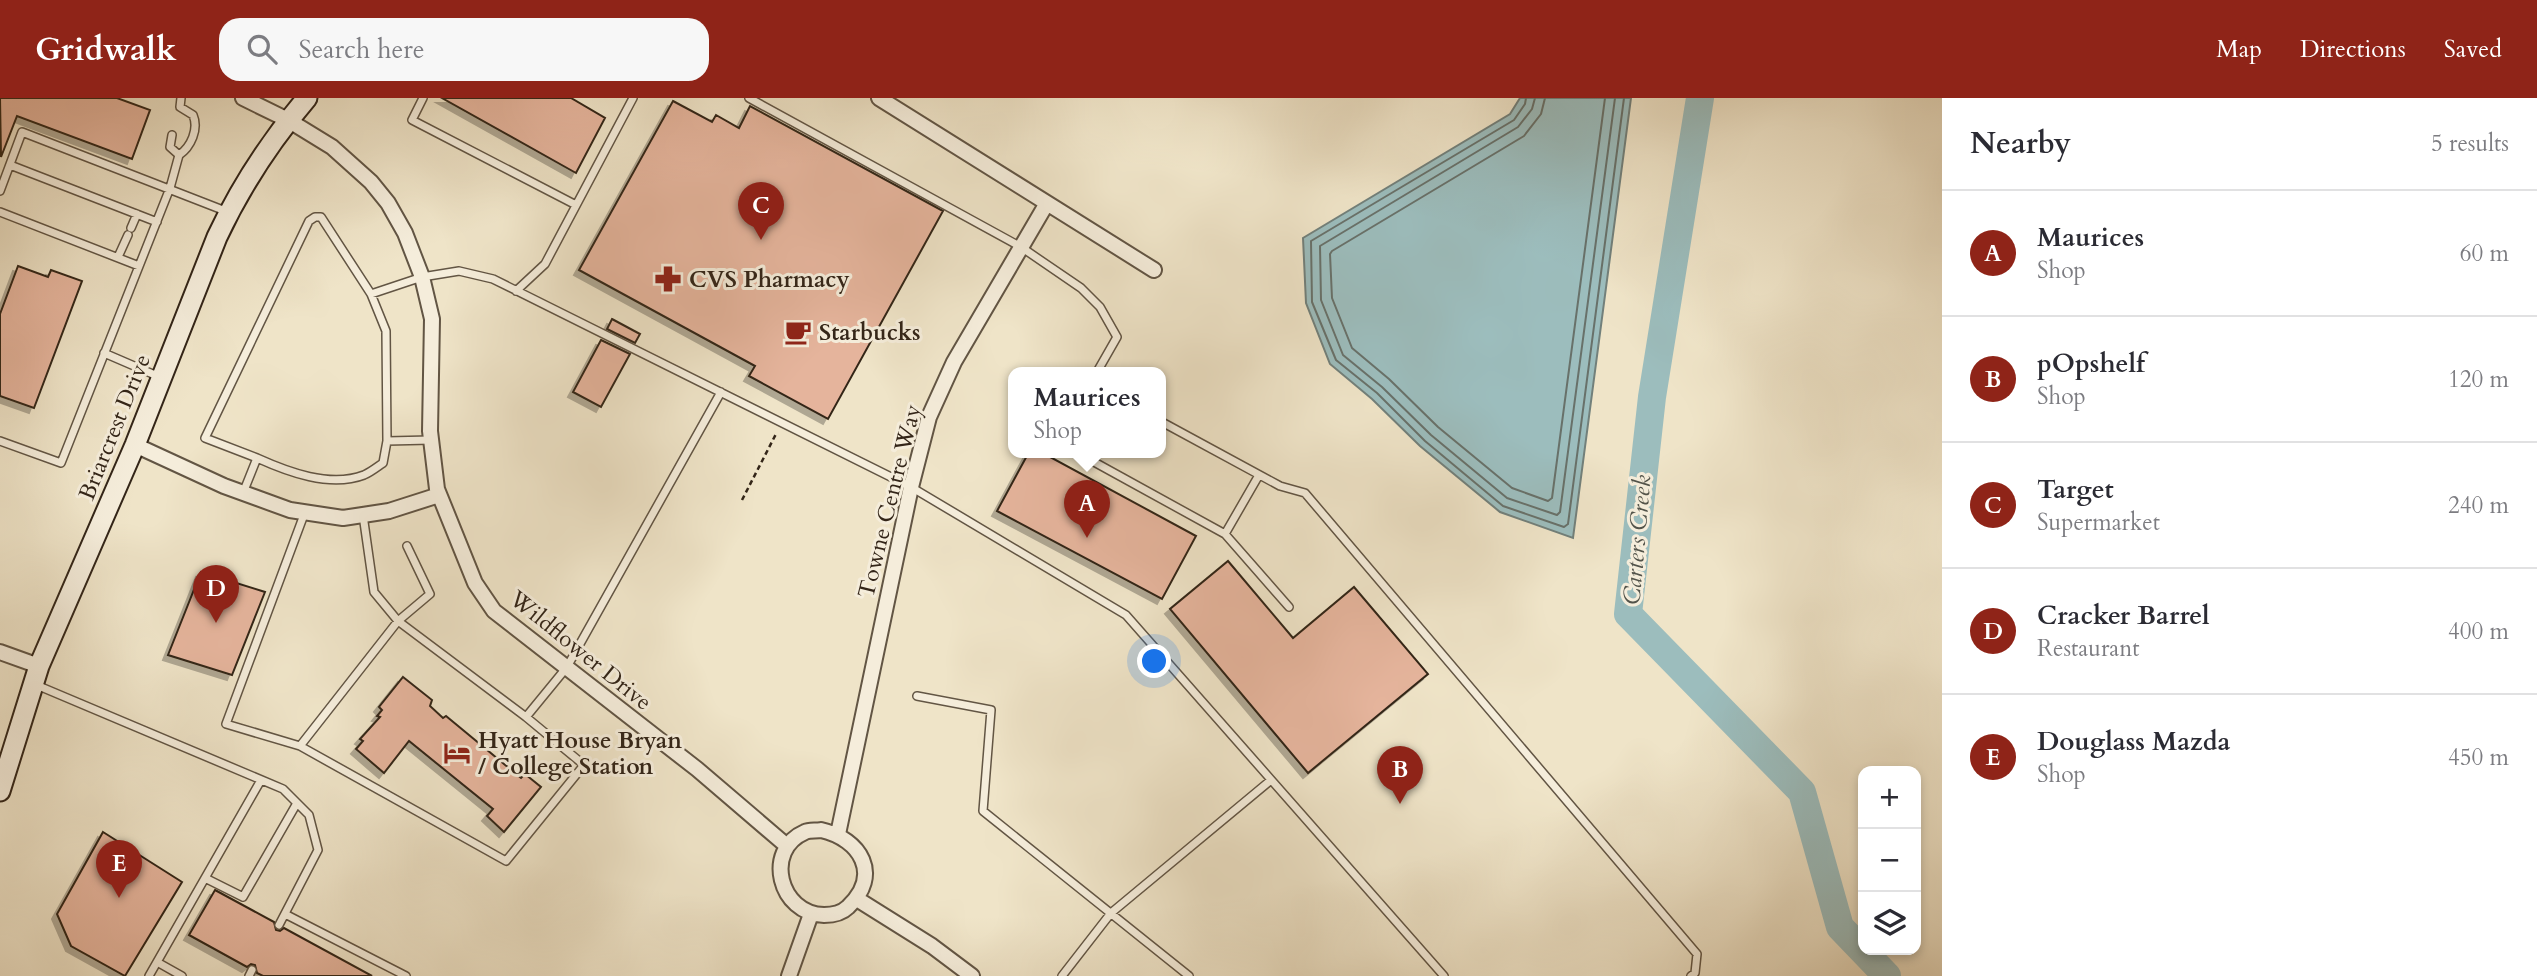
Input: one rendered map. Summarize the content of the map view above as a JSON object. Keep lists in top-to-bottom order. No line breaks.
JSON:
{"streets":{"main road":["Briarcrest Drive"],"street":["Towne Centre Way","Wildflower Drive"]},"crossings":[["Briarcrest Drive","Wildflower Drive"],["Towne Centre Way","Wildflower Drive"]],"water":["Carters Creek"],"places":{"pharmacy":["CVS Pharmacy"],"cafe":["Starbucks"],"hotel":["Hyatt House Bryan / College Station"]},"page":{"header":"Gridwalk","search":"Search here","nav":["Map","Directions","Saved"],"heading":["Nearby","5 results"],"pins":["C","A","D","B","E"],"list":[{"mark":"A","name":"Maurices","note":"Shop","value":"60 m"},{"mark":"B","name":"pOpshelf","note":"Shop","value":"120 m"},{"mark":"C","name":"Target","note":"Supermarket","value":"240 m"},{"mark":"D","name":"Cracker Barrel","note":"Restaurant","value":"400 m"},{"mark":"E","name":"Douglass Mazda","note":"Shop","value":"450 m"}],"popup":["Maurices","Shop"],"map_buttons":["+","−"]}}
